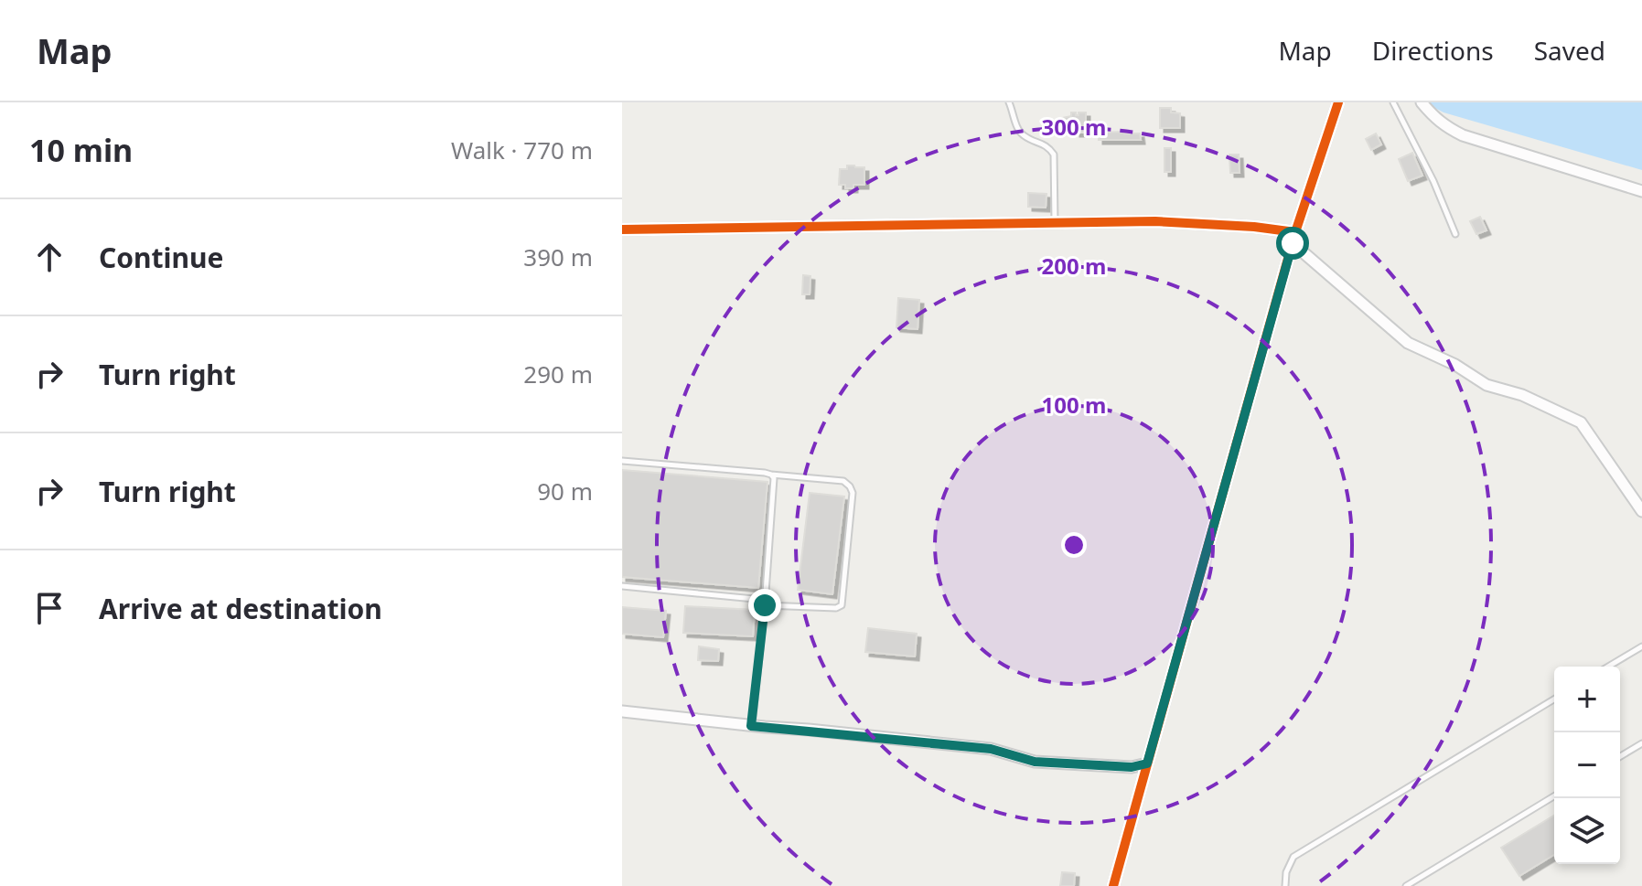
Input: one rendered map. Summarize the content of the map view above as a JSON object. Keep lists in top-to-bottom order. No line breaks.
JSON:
{"page":{"header":"Map","nav":["Map","Directions","Saved"],"heading":["10 min","Walk · 770 m"],"list":[["Continue","390 m"],["Turn right","290 m"],["Turn right","90 m"],"Arrive at destination"],"map_buttons":["+","−"]},"rings":["300 m","200 m","100 m"]}
